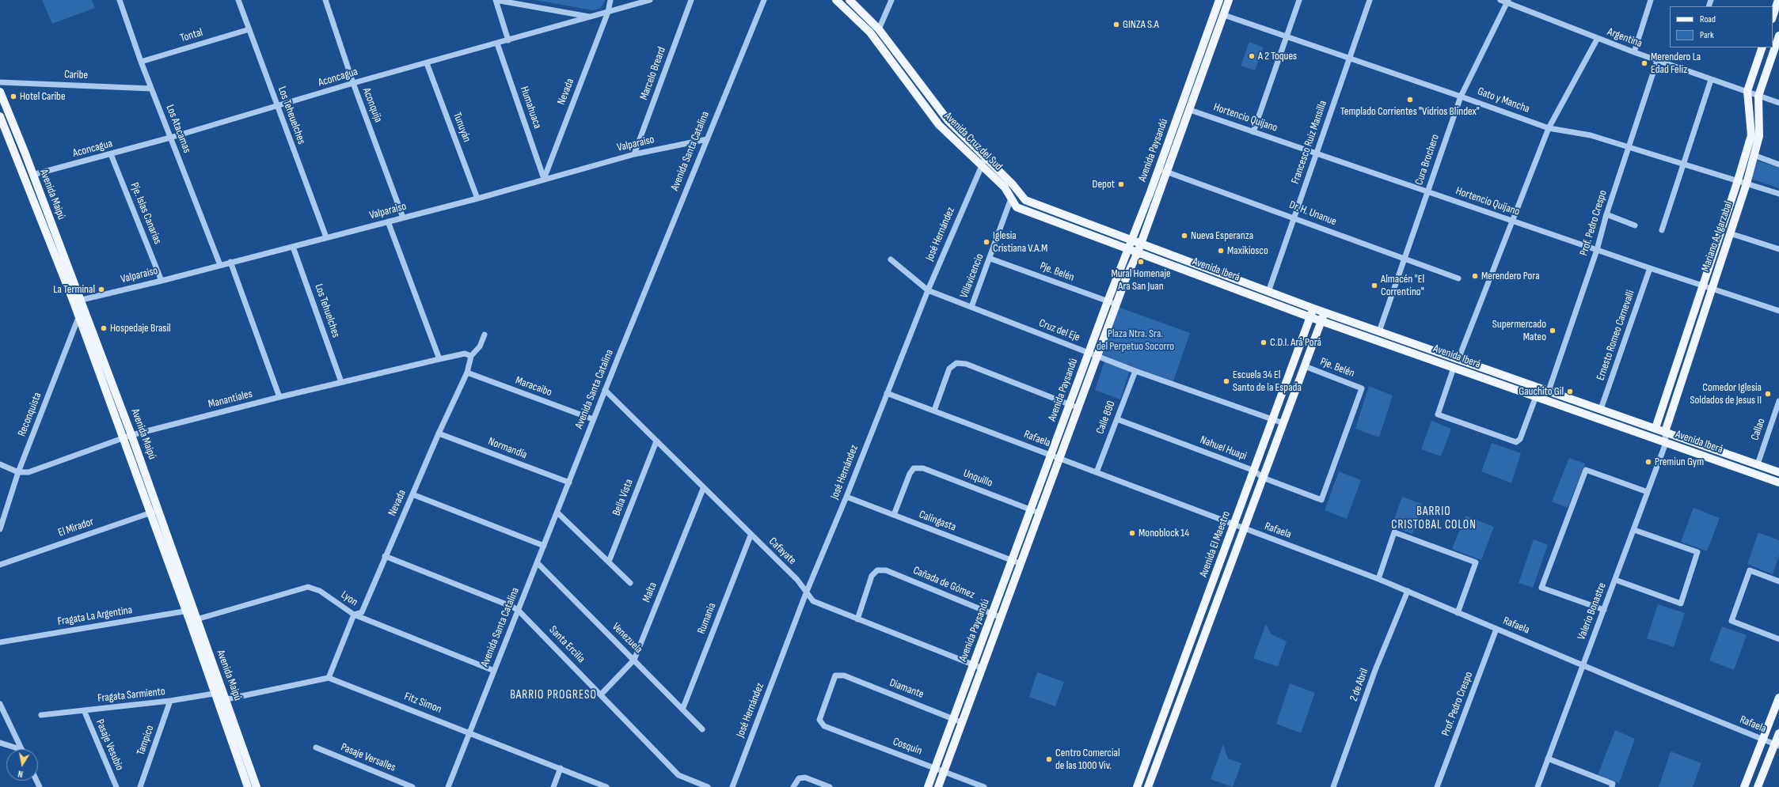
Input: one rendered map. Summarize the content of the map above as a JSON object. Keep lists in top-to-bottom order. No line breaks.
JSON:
{"streets":{"main road":["Avenida Cruz del Sud","Avenida Paysandú","Avenida Maipú","Mariano A. Igarzabal","Avenida Iberá","Avenida El Maestro"],"street":["Tontal","Argentina","Marcelo Breard","Caribe","Aconcagua","Nevada","Gato y Mancha","Aconquija","Humahuaca","Los Teheuelches","Hortencio Quijano","Tunuyán","Los Atacamas","Francesco Ruiz Mansilla","Valparaiso","Avenida Santa Catalina","Cura Brochero","Pje. Islas Canarias","Dr. H. Unanue","Prof. Pedro Crespo","José Hernández","Pje. Belén","Villavicencio","Los Tehuelches","Cruz del Eje","Ernesto Romeo Carnevalli","Maracaibo","Manantiales","Reconquista","Calle 890","Callao","Rafaela","Normandía","Nahuel Huapi","Unquillo","Bella Vista","Calingasta","El Mirador","Cafayate","Cañada de Gómez","Malta","Lyon","Valerio Bonastre","Fragata La Argentina","Rumania","Venezuela","Santa Ercilia","2 de Abril","Diamante","Fragata Sarmiento","Fitz Simon","Tampico","Pasaje Vesubio","Cosquín","Pasaje Versalles"]},"crossings":[["Tontal","Los Teheuelches"],["Tontal","Los Atacamas"],["Argentina","Cura Brochero"],["Argentina","Prof. Pedro Crespo"],["Argentina","Mariano A. Igarzabal"],["Marcelo Breard","Valparaiso"],["Caribe","Los Atacamas"],["Aconcagua","Nevada"],["Aconcagua","Aconquija"],["Aconcagua","Humahuaca"],["Aconcagua","Los Teheuelches"],["Aconcagua","Tunuyán"],["Aconcagua","Los Atacamas"],["Aconcagua","Avenida Maipú"],["Aconcagua","Pje. Islas Canarias"],["Nevada","Humahuaca"],["Nevada","Valparaiso"],["Nevada","Maracaibo"],["Nevada","Manantiales"],["Nevada","Normandía"],["Nevada","Lyon"],["Nevada","Santa Ercilia"],["Nevada","Fitz Simon"],["Gato y Mancha","Francesco Ruiz Mansilla"],["Gato y Mancha","Avenida Paysandú"],["Gato y Mancha","Cura Brochero"],["Gato y Mancha","Prof. Pedro Crespo"],["Gato y Mancha","Mariano A. Igarzabal"],["Aconquija","Valparaiso"],["Humahuaca","Valparaiso"],["Los Teheuelches","Valparaiso"],["Hortencio Quijano","Francesco Ruiz Mansilla"],["Hortencio Quijano","Avenida Paysandú"],["Hortencio Quijano","Cura Brochero"],["Hortencio Quijano","Prof. Pedro Crespo"],["Hortencio Quijano","Mariano A. Igarzabal"],["Hortencio Quijano","Ernesto Romeo Carnevalli"],["Tunuyán","Valparaiso"],["Los Atacamas","Valparaiso"],["Avenida Cruz del Sud","Avenida Paysandú"],["Avenida Cruz del Sud","José Hernández"],["Avenida Cruz del Sud","Avenida Iberá"],["Avenida Cruz del Sud","Villavicencio"],["Francesco Ruiz Mansilla","Dr. H. Unanue"],["Francesco Ruiz Mansilla","Avenida Iberá"],["Valparaiso","Avenida Santa Catalina"],["Valparaiso","Avenida Maipú"],["Valparaiso","Pje. Islas Canarias"],["Valparaiso","Los Tehuelches"],["Avenida Paysandú","Dr. H. Unanue"],["Avenida Paysandú","Avenida Iberá"],["Avenida Paysandú","Pje. Belén"],["Avenida Paysandú","Cruz del Eje"],["Avenida Paysandú","Rafaela"],["Avenida Paysandú","Unquillo"],["Avenida Paysandú","Calingasta"],["Avenida Paysandú","Cafayate"],["Avenida Paysandú","Cañada de Gómez"],["Avenida Paysandú","Diamante"],["Avenida Paysandú","Cosquín"],["Avenida Santa Catalina","Maracaibo"],["Avenida Santa Catalina","Normandía"],["Avenida Santa Catalina","Cafayate"],["Avenida Santa Catalina","Lyon"],["Avenida Santa Catalina","Venezuela"],["Avenida Santa Catalina","Santa Ercilia"],["Avenida Santa Catalina","Fitz Simon"],["Cura Brochero","Dr. H. Unanue"],["Cura Brochero","Avenida Iberá"],["Avenida Maipú","Manantiales"],["Avenida Maipú","Reconquista"],["Avenida Maipú","El Mirador"],["Avenida Maipú","Lyon"],["Avenida Maipú","Fragata La Argentina"],["Avenida Maipú","Fragata Sarmiento"],["Prof. Pedro Crespo","Avenida Iberá"],["Prof. Pedro Crespo","Rafaela"],["José Hernández","Cruz del Eje"],["José Hernández","Rafaela"],["José Hernández","Calingasta"],["José Hernández","Cafayate"],["Mariano A. Igarzabal","Avenida Iberá"],["Mariano A. Igarzabal","Valerio Bonastre"],["Avenida Iberá","Ernesto Romeo Carnevalli"],["Avenida Iberá","Callao"],["Avenida Iberá","Avenida El Maestro"],["Avenida Iberá","Valerio Bonastre"],["Pje. Belén","Villavicencio"],["Pje. Belén","Nahuel Huapi"],["Pje. Belén","Avenida El Maestro"],["Villavicencio","Cruz del Eje"],["Los Tehuelches","Manantiales"],["Cruz del Eje","Calle 890"],["Cruz del Eje","Avenida El Maestro"],["Manantiales","Reconquista"],["Calle 890","Rafaela"],["Calle 890","Nahuel Huapi"],["Rafaela","Avenida El Maestro"],["Rafaela","Valerio Bonastre"],["Rafaela","2 de Abril"],["Nahuel Huapi","Avenida El Maestro"],["Unquillo","Calingasta"],["Bella Vista","Cafayate"],["Cafayate","Cañada de Gómez"],["Cafayate","Malta"],["Cafayate","Rumania"],["Malta","Venezuela"],["Malta","Santa Ercilia"],["Rumania","Venezuela"],["Diamante","Cosquín"],["Fragata Sarmiento","Tampico"],["Fragata Sarmiento","Pasaje Vesubio"]],"districts":["BARRIO CRISTOBAL COLON","BARRIO PROGRESO"],"parks":["Plaza Ntra. Sra. del Perpetuo Socorro"],"places":["GINZA S.A","A 2 Toques","Merendero La Edad Feliz","Hotel Caribe","Templado Corrientes \"Vidrios Blindex\"","Depot","Nueva Esperanza","Iglesia Cristiana V.A.M","Maxikiosco","Mural Homenaje Ara San Juan","Merendero Pora","Almacén \"El Correntino\"","La Terminal","Hospedaje Brasil","Supermercado Mateo","C.D.I. Ará Porá","Escuela 34 El Santo de la Espada","Gauchito Gil","Comedor Iglesia Soldados de Jesus II","Premiun Gym","Monoblock 14","Centro Comercial de las 1000 Viv."],"legend":["Road","Park"],"north":"bottom"}
